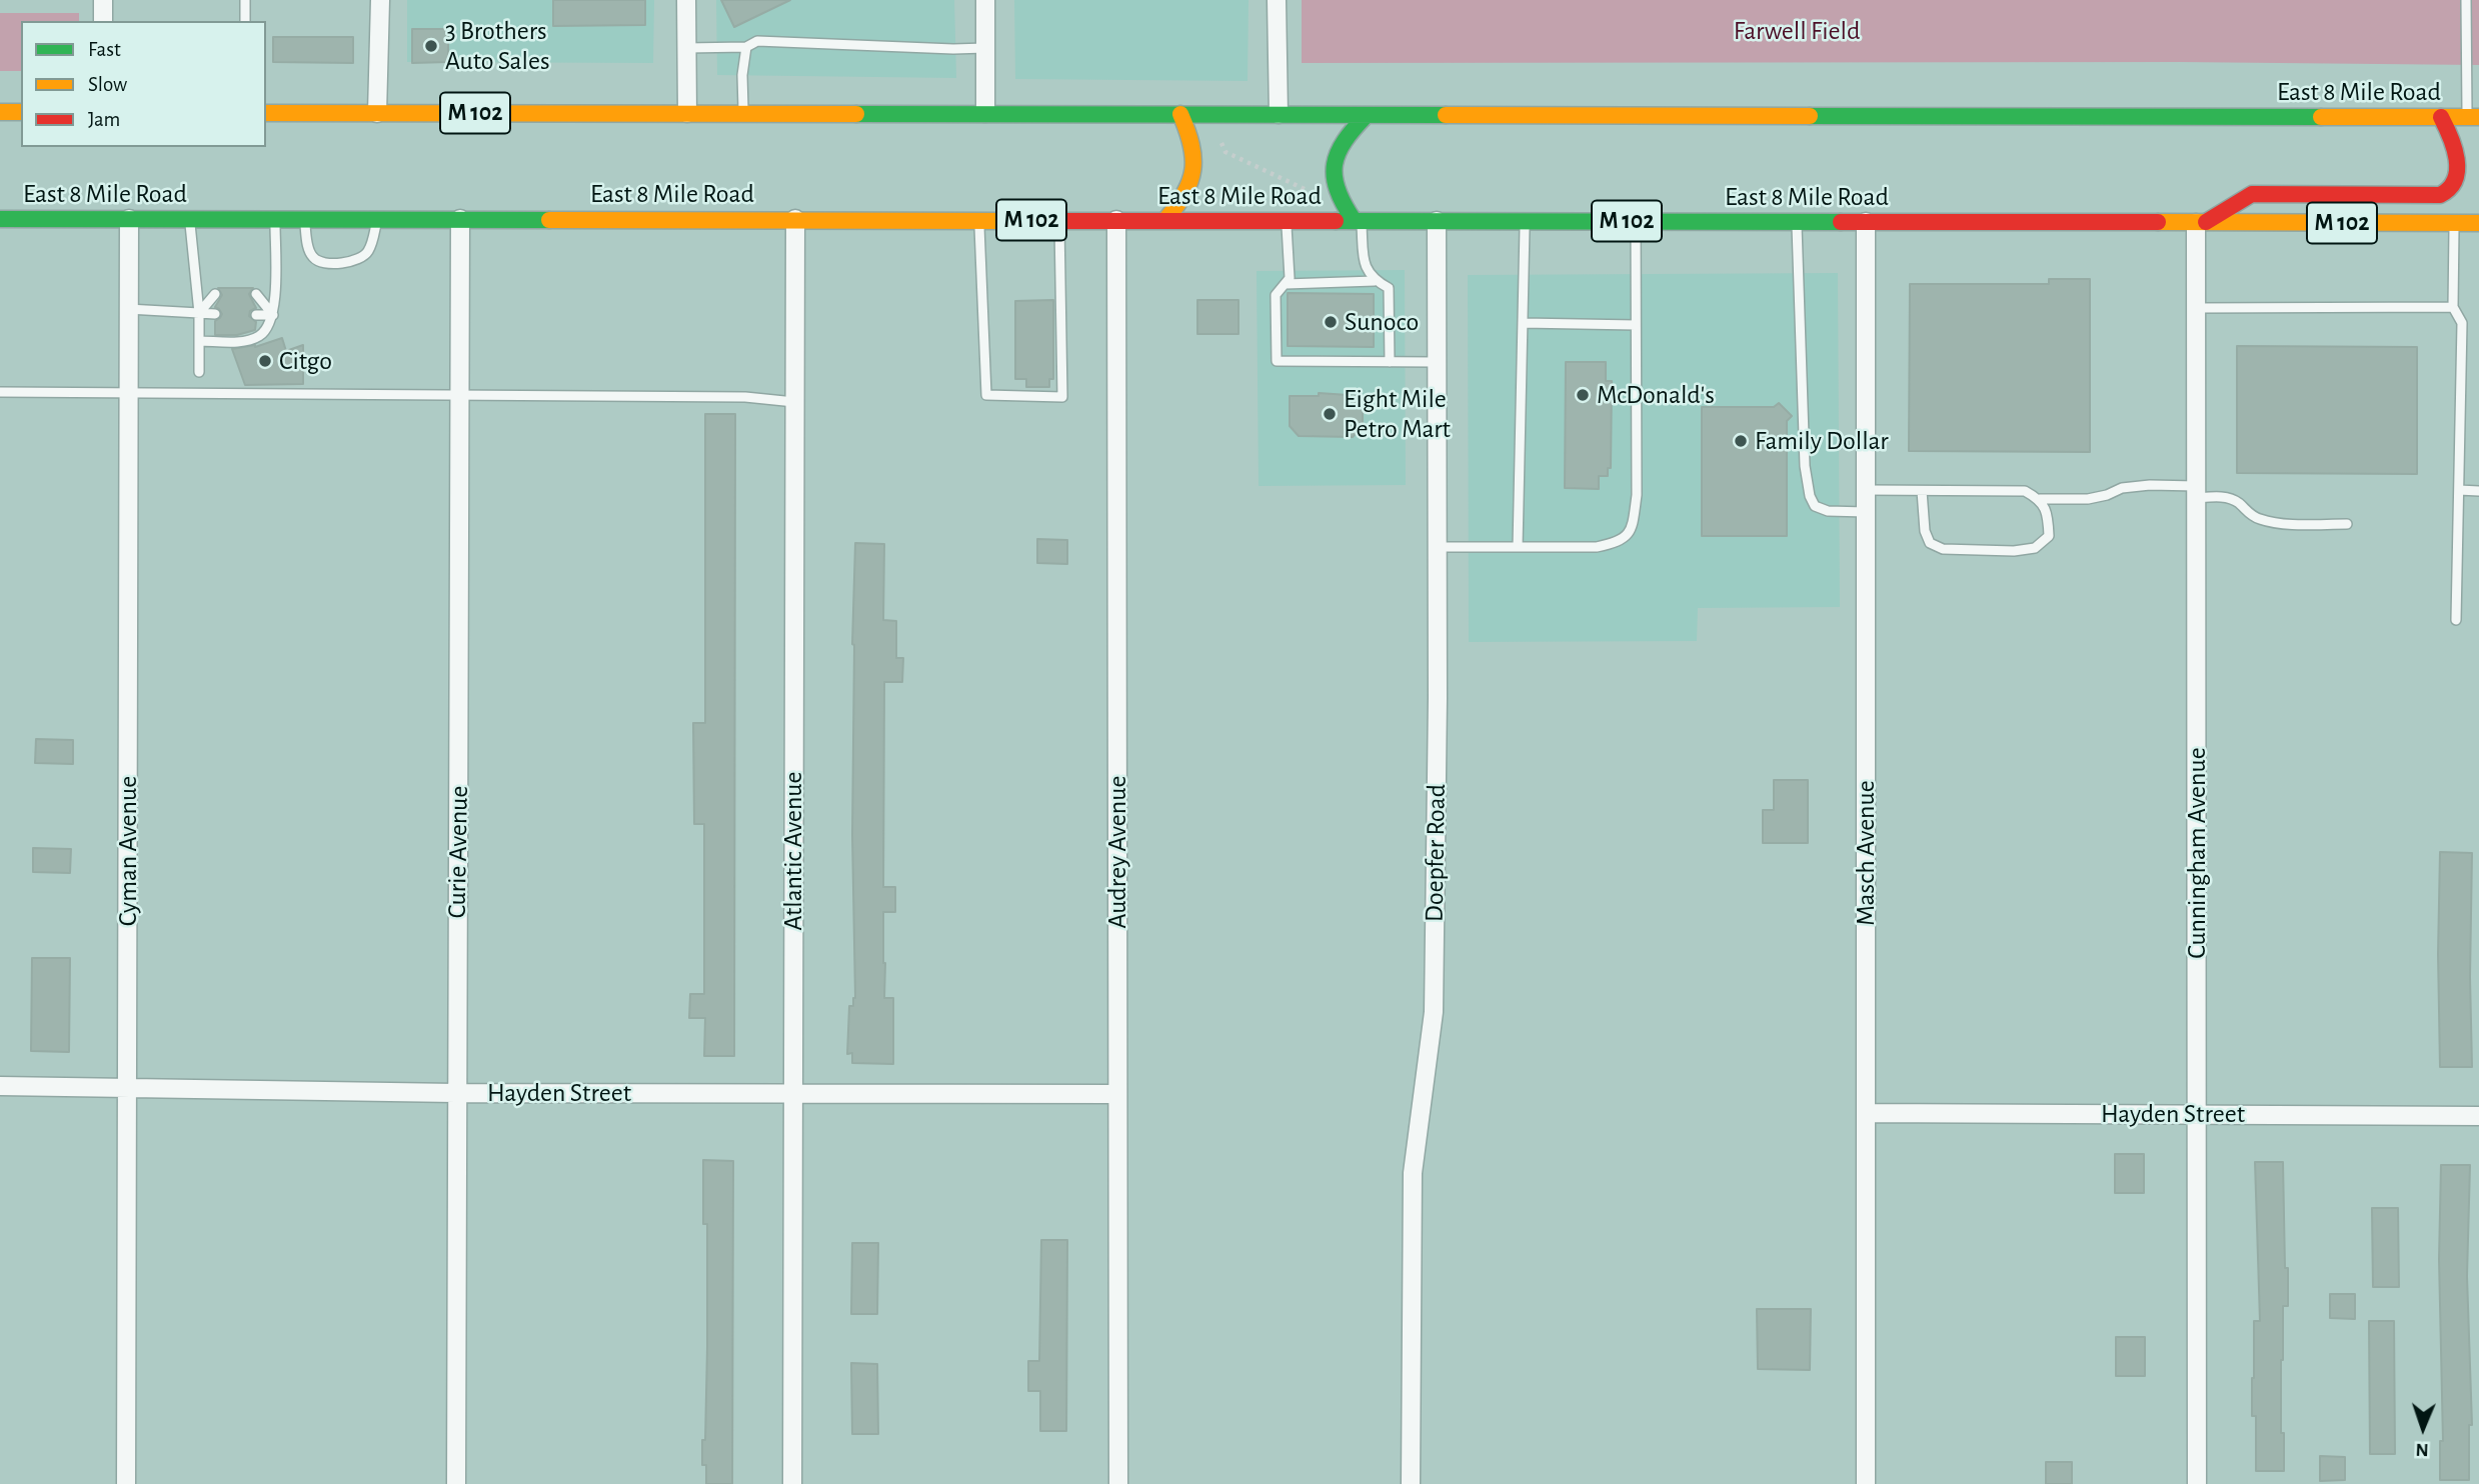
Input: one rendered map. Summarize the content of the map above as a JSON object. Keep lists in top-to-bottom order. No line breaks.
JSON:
{"streets":{"highway":["East 8 Mile Road","M 102"],"street":["Cyman Avenue","Atlantic Avenue","Curie Avenue","Audrey Avenue","Doepfer Road","Masch Avenue","Cunningham Avenue","Hayden Street"]},"crossings":[["East 8 Mile Road","Cyman Avenue"],["East 8 Mile Road","Atlantic Avenue"],["East 8 Mile Road","Curie Avenue"],["East 8 Mile Road","Audrey Avenue"],["East 8 Mile Road","Doepfer Road"],["East 8 Mile Road","Masch Avenue"],["East 8 Mile Road","Cunningham Avenue"],["Cyman Avenue","Hayden Street"],["Atlantic Avenue","Hayden Street"],["Curie Avenue","Hayden Street"],["Audrey Avenue","Hayden Street"],["Masch Avenue","Hayden Street"],["Cunningham Avenue","Hayden Street"]],"parks":["Farwell Field"],"places":["3 Brothers Auto Sales","Sunoco","Citgo","McDonald's","Eight Mile Petro Mart","Family Dollar"],"legend":["Fast","Slow","Jam"],"north":"bottom"}
